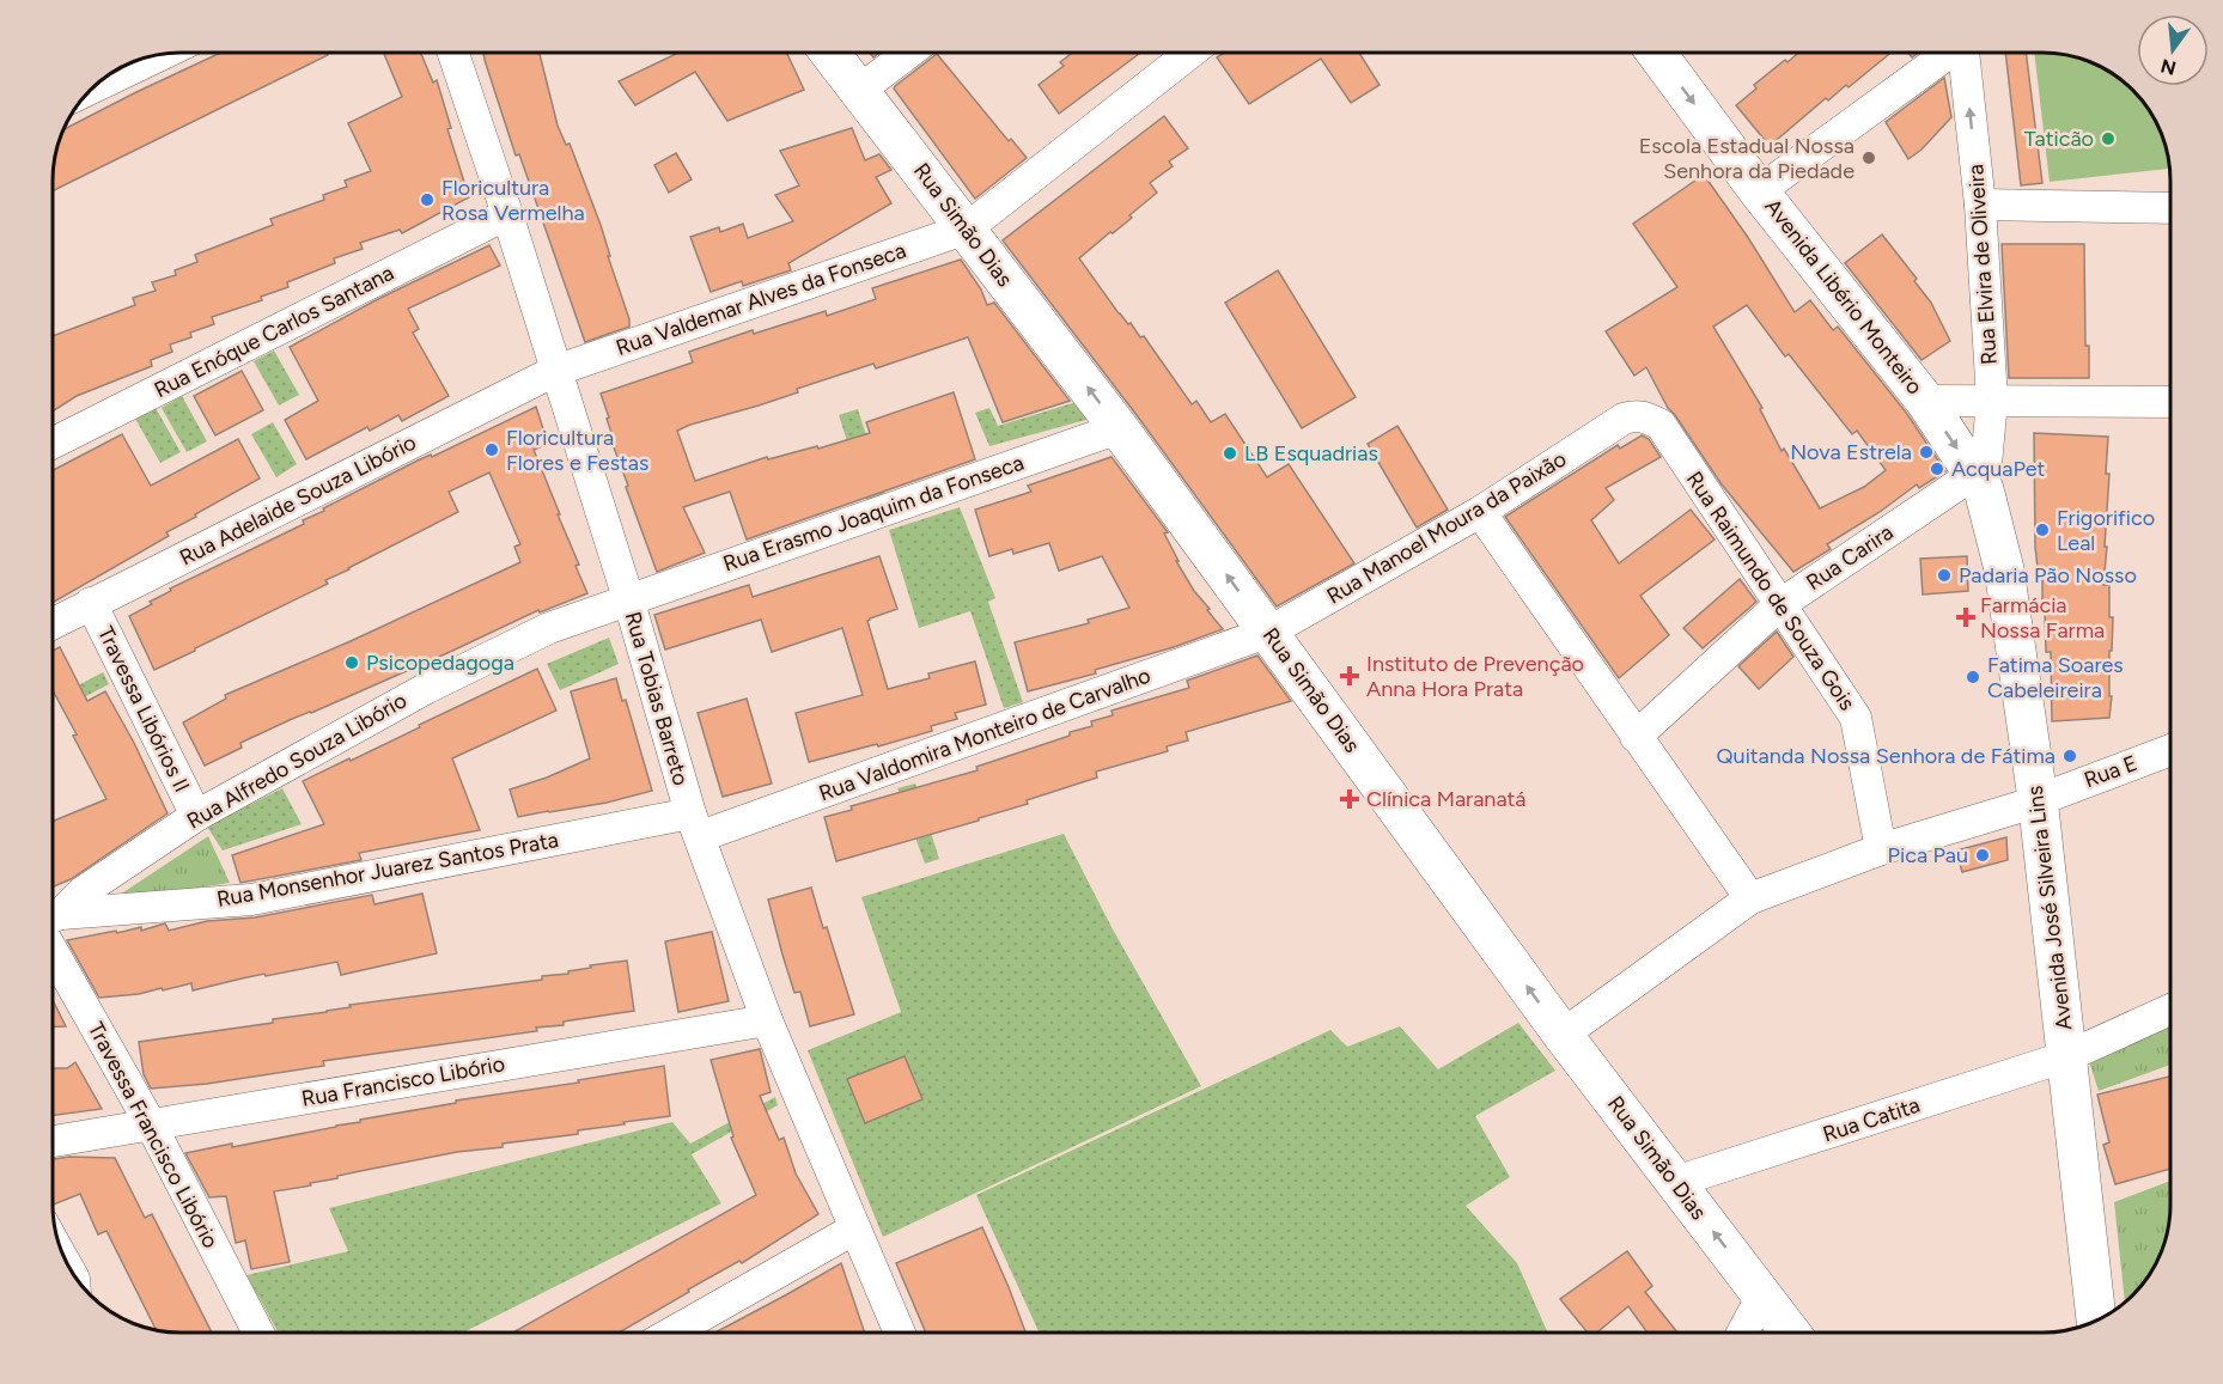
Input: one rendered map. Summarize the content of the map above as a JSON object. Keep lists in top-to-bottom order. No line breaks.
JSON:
{"streets":{"street":["Rua Simão Dias","Rua Elvira de Oliveira","Avenida Libério Monteiro","Rua Valdemar Alves da Fonseca","Rua Enóque Carlos Santana","Rua Adelaide Souza Libório","Rua Erasmo Joaquim da Fonseca","Rua Manoel Moura da Paixão","Rua Carira","Rua Raimundo de Souza Gois","Rua Tobias Barreto","Travessa Libórios II","Rua Valdomira Monteiro de Carvalho","Rua Alfredo Souza Libório","Rua E","Rua Monsenhor Juarez Santos Prata","Avenida José Silveira Lins","Rua Francisco Libório","Rua Catita","Travessa Francisco Libório"]},"crossings":[["Rua Simão Dias","Rua Valdemar Alves da Fonseca"],["Rua Simão Dias","Rua Erasmo Joaquim da Fonseca"],["Rua Simão Dias","Rua Manoel Moura da Paixão"],["Rua Simão Dias","Rua Valdomira Monteiro de Carvalho"],["Rua Simão Dias","Rua E"],["Rua Simão Dias","Rua Catita"],["Rua Elvira de Oliveira","Avenida Libério Monteiro"],["Rua Elvira de Oliveira","Rua Carira"],["Rua Elvira de Oliveira","Avenida José Silveira Lins"],["Avenida Libério Monteiro","Rua Carira"],["Avenida Libério Monteiro","Avenida José Silveira Lins"],["Rua Valdemar Alves da Fonseca","Rua Adelaide Souza Libório"],["Rua Valdemar Alves da Fonseca","Rua Tobias Barreto"],["Rua Enóque Carlos Santana","Rua Tobias Barreto"],["Rua Adelaide Souza Libório","Rua Tobias Barreto"],["Rua Adelaide Souza Libório","Travessa Libórios II"],["Rua Erasmo Joaquim da Fonseca","Rua Tobias Barreto"],["Rua Erasmo Joaquim da Fonseca","Rua Alfredo Souza Libório"],["Rua Manoel Moura da Paixão","Rua Raimundo de Souza Gois"],["Rua Manoel Moura da Paixão","Rua Valdomira Monteiro de Carvalho"],["Rua Carira","Rua Raimundo de Souza Gois"],["Rua Carira","Avenida José Silveira Lins"],["Rua Raimundo de Souza Gois","Rua E"],["Rua Tobias Barreto","Rua Valdomira Monteiro de Carvalho"],["Rua Tobias Barreto","Rua Alfredo Souza Libório"],["Rua Tobias Barreto","Rua Monsenhor Juarez Santos Prata"],["Rua Tobias Barreto","Rua Francisco Libório"],["Travessa Libórios II","Rua Alfredo Souza Libório"],["Rua Valdomira Monteiro de Carvalho","Rua Monsenhor Juarez Santos Prata"],["Rua E","Avenida José Silveira Lins"],["Avenida José Silveira Lins","Rua Catita"],["Rua Francisco Libório","Travessa Francisco Libório"]],"one_way":["Rua Elvira de Oliveira","Avenida Libério Monteiro"],"places":{"other":["Taticão","Escola Estadual Nossa Senhora da Piedade","Floricultura Rosa Vermelha","Floricultura Flores e Festas","Nova Estrela","LB Esquadrias","AcquaPet","Frigorifico Leal","Padaria Pão Nosso","Psicopedagoga","Fatima Soares Cabeleireira","Quitanda Nossa Senhora de Fátima","Pica Pau"],"health":["Farmácia Nossa Farma","Instituto de Prevenção Anna Hora Prata","Clínica Maranatá"]},"north":"bottom"}
